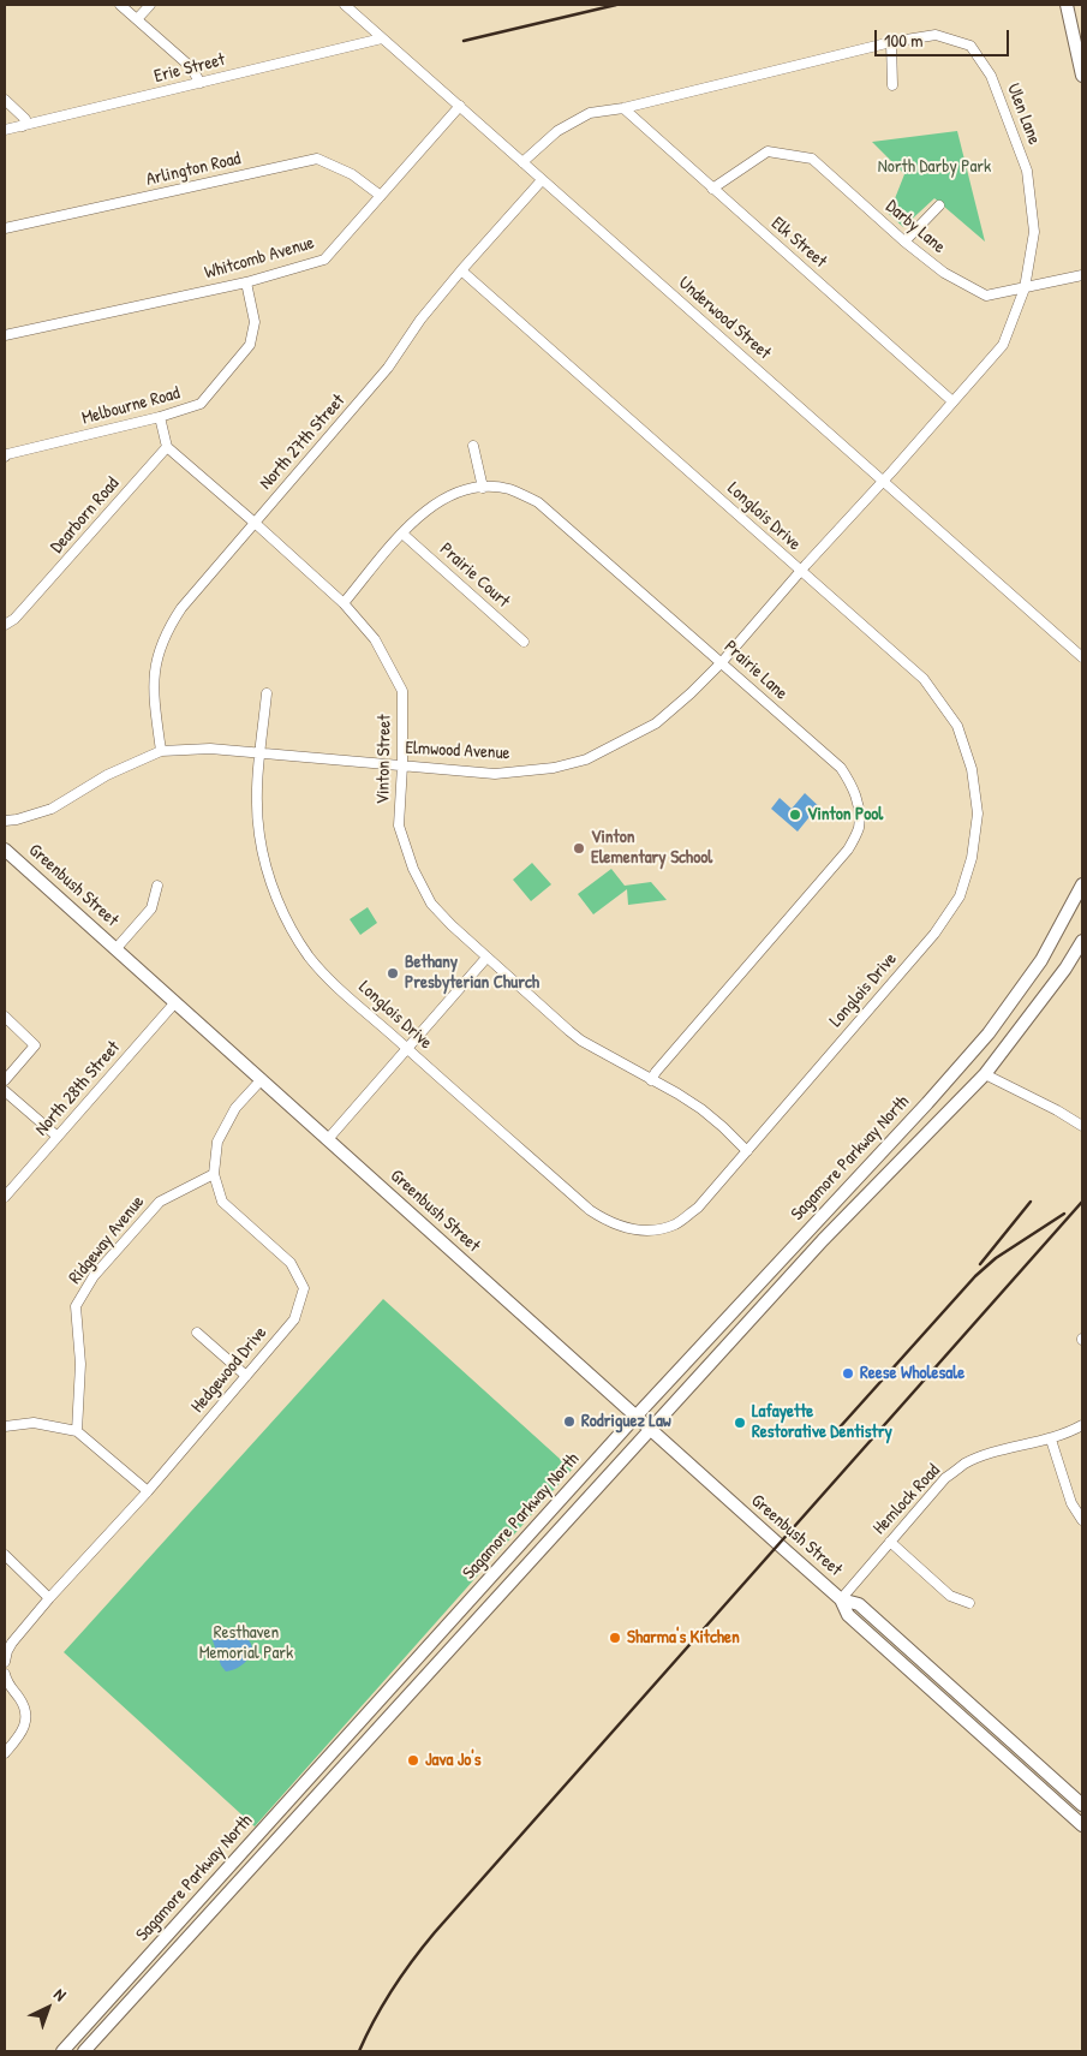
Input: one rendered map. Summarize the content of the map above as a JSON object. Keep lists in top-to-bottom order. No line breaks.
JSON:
{"streets":{"main road":["Greenbush Street","Sagamore Parkway North"],"street":["Erie Street","Ulen Lane","Arlington Road","Darby Lane","Elk Street","Whitcomb Avenue","Underwood Street","Melbourne Road","North 27th Street","Dearborn Road","Longlois Drive","Prairie Court","Prairie Lane","Elmwood Avenue","Vinton Street","North 28th Street","Ridgeway Avenue","Hedgewood Drive","Hemlock Road"]},"crossings":[["Erie Street","Underwood Street"],["Ulen Lane","Darby Lane"],["Ulen Lane","Elk Street"],["Ulen Lane","Underwood Street"],["Ulen Lane","Elmwood Avenue"],["Arlington Road","Whitcomb Avenue"],["Darby Lane","Elk Street"],["Whitcomb Avenue","Underwood Street"],["Whitcomb Avenue","Melbourne Road"],["Underwood Street","North 27th Street"],["Underwood Street","Elmwood Avenue"],["North 27th Street","Longlois Drive"],["North 27th Street","Elmwood Avenue"],["North 27th Street","Vinton Street"],["Dearborn Road","Vinton Street"],["Longlois Drive","Elmwood Avenue"],["Longlois Drive","Vinton Street"],["Prairie Court","Prairie Lane"],["Prairie Lane","Elmwood Avenue"],["Prairie Lane","Vinton Street"],["Elmwood Avenue","Vinton Street"],["Greenbush Street","North 28th Street"],["Greenbush Street","Sagamore Parkway North"],["Greenbush Street","Hedgewood Drive"],["Greenbush Street","Hemlock Road"],["Ridgeway Avenue","Hedgewood Drive"]],"parks":["North Darby Park","Resthaven Memorial Park"],"places":["Vinton Pool","Vinton Elementary School","Bethany Presbyterian Church","Reese Wholesale","Rodriguez Law","Lafayette Restorative Dentistry","Sharma's Kitchen","Java Jo's"],"scale_bar":"100 m","north":"top right"}
